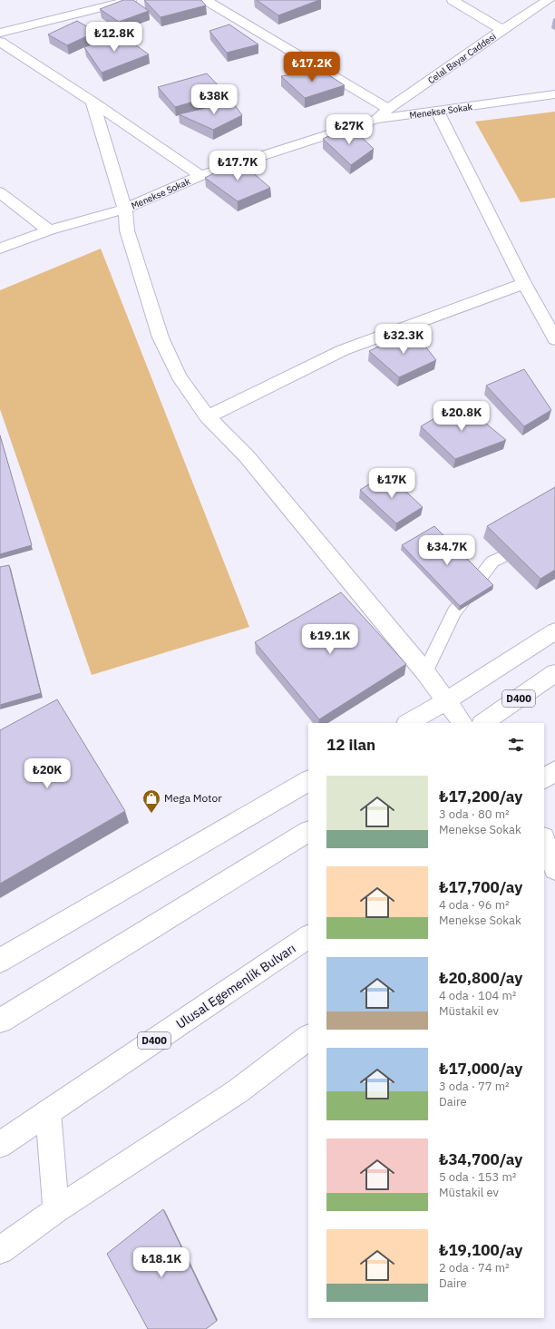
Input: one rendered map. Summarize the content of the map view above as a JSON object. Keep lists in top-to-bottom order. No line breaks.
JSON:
{"streets":{"main road":["Celal Bayar Caddesi","Menekse Sokak","D400","Ulusal Egemenlik Bulvarı"]},"crossings":[["Celal Bayar Caddesi","Menekse Sokak"]],"places":{"shop":["Mega Motor"]},"page":{"price":["₺12.8K","₺17.2K","₺38K","₺27K","₺17.7K","₺32.3K","₺20.8K","₺17K","₺34.7K","₺19.1K","₺20K","₺18.1K"],"heading":"12 ilan","list":[{"name":"₺17,200/ay","note":"3 oda · 80 m² · Menekse Sokak"},{"name":"₺17,700/ay","note":"4 oda · 96 m² · Menekse Sokak"},{"name":"₺20,800/ay","note":"4 oda · 104 m² · Müstakil ev"},{"name":"₺17,000/ay","note":"3 oda · 77 m² · Daire"},{"name":"₺34,700/ay","note":"5 oda · 153 m² · Müstakil ev"},{"name":"₺19,100/ay","note":"2 oda · 74 m² · Daire"}]}}
